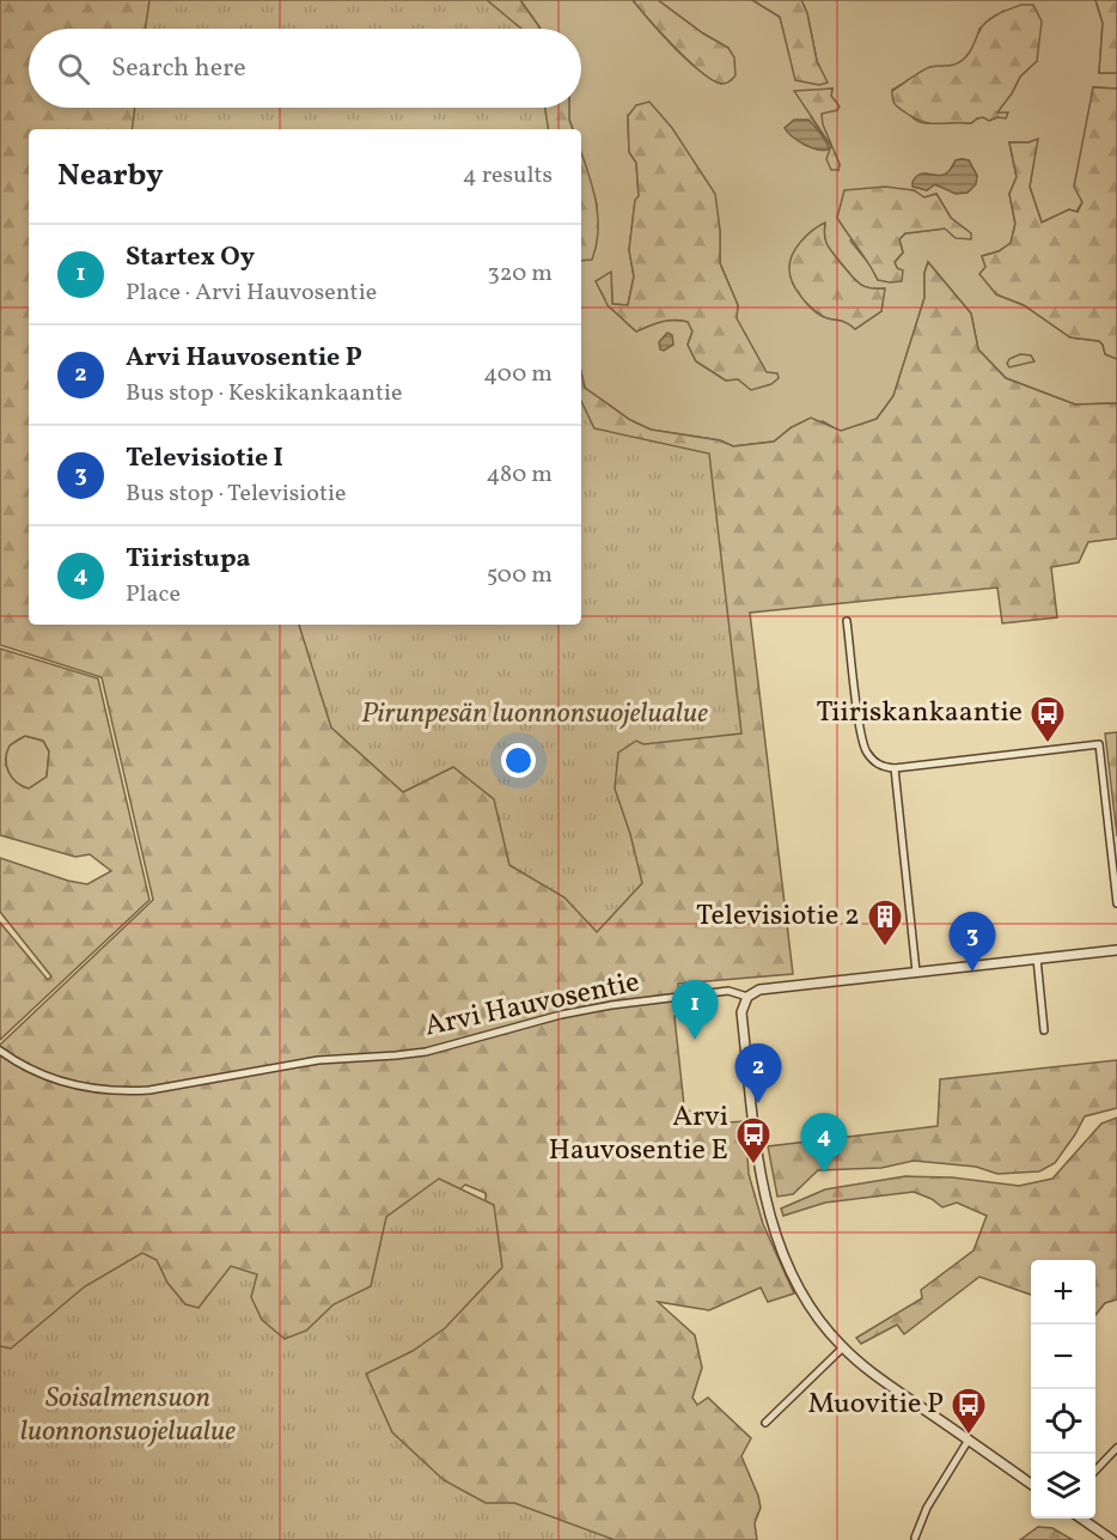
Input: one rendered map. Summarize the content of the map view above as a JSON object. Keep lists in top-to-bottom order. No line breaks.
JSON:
{"streets":{"street":["Arvi Hauvosentie"]},"parks":["Pirunpesän luonnonsuojelualue","Soisalmensuon luonnonsuojelualue"],"places":{"bus stop":["Tiiriskankaantie","Arvi Hauvosentie E","Muovitie P"],"building":["Televisiotie 2"]},"page":{"search":"Search here","heading":["Nearby","4 results"],"list":[{"mark":"1","name":"Startex Oy","note":"Place · Arvi Hauvosentie","value":"320 m"},{"mark":"2","name":"Arvi Hauvosentie P","note":"Bus stop · Keskikankaantie","value":"400 m"},{"mark":"3","name":"Televisiotie I","note":"Bus stop · Televisiotie","value":"480 m"},{"mark":"4","name":"Tiiristupa","note":"Place","value":"500 m"}],"pins":["3","1","2","4"],"map_buttons":["+","−"]}}
